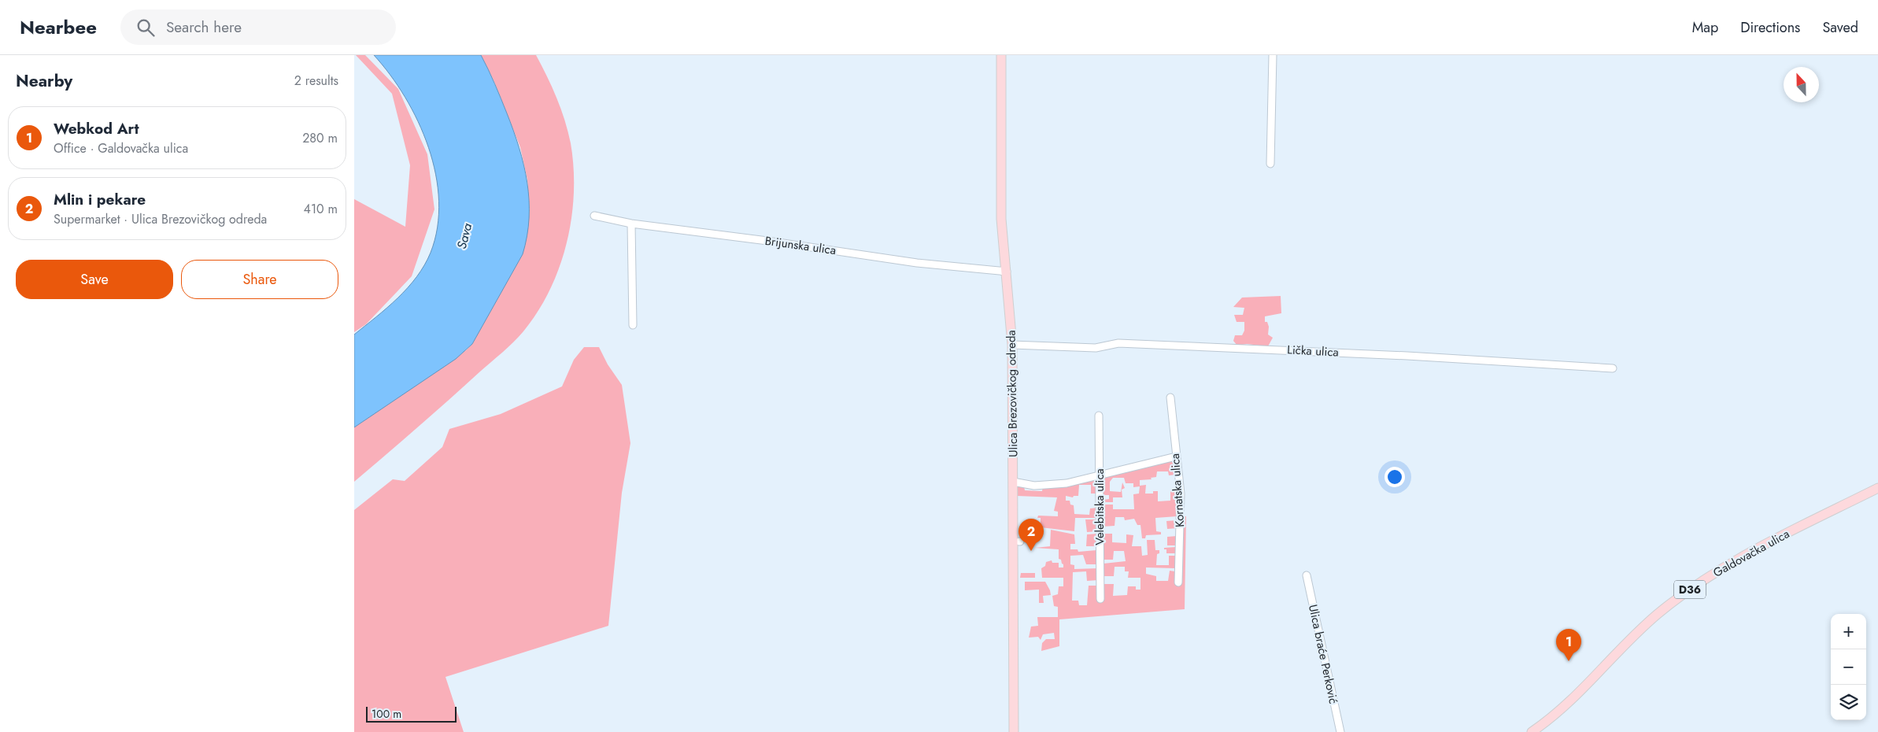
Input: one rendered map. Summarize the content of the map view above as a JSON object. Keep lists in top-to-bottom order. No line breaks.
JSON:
{"streets":{"main road":["Ulica Brezovičkog odreda","Galdovačka ulica","D36"],"street":["Brijunska ulica","Lička ulica","Kornatska ulica","Velebitska ulica","Ulica braće Perković"]},"crossings":[["Brijunska ulica","Ulica Brezovičkog odreda"],["Lička ulica","Ulica Brezovičkog odreda"]],"water":["Sava"],"scale_bar":"100 m","north":"top","page":{"header":"Nearbee","search":"Search here","nav":["Map","Directions","Saved"],"heading":["Nearby","2 results"],"list":[{"mark":"1","name":"Webkod Art","note":"Office · Galdovačka ulica","value":"280 m"},{"mark":"2","name":"Mlin i pekare","note":"Supermarket · Ulica Brezovičkog odreda","value":"410 m"}],"buttons":["Save","Share"],"pins":["2","1"],"map_buttons":["+","−"],"scale":"100 m"}}
